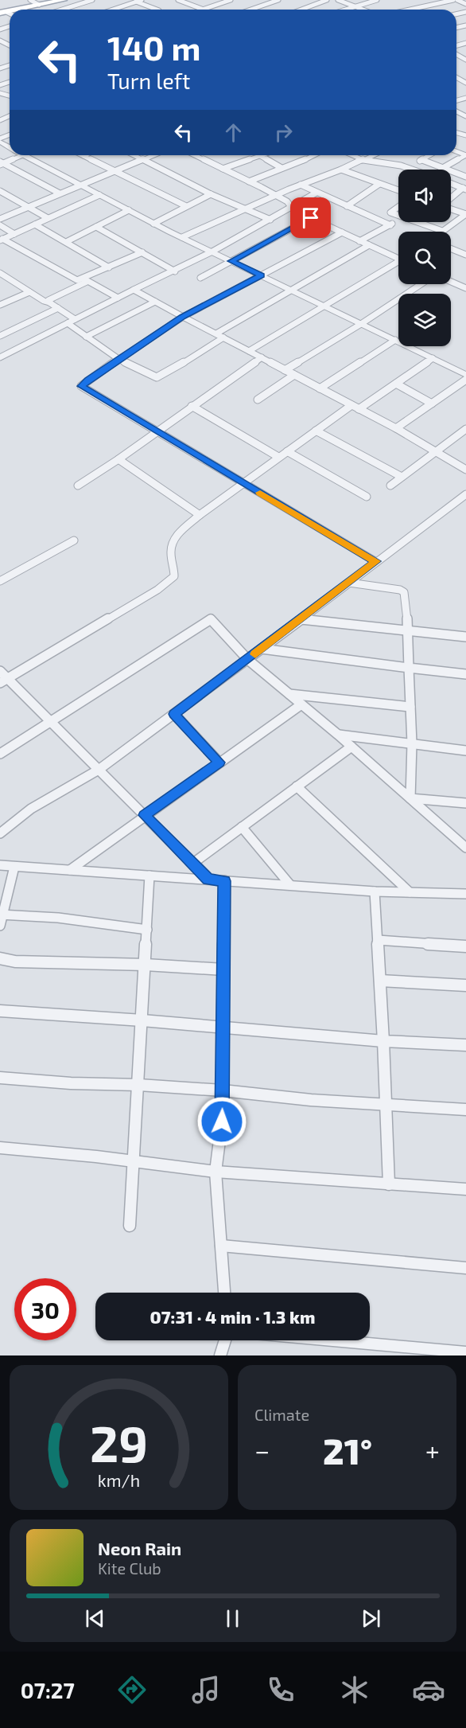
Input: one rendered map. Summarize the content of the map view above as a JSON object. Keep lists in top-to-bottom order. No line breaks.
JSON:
{"page":{"turn":["140 m","Turn left"],"limit":"30","trip":"07:31 · 4 min · 1.3 km","tile":"Climate","heat":["−","21°","+"],"song":["Neon Rain","Kite Club"],"tabs":"07:27","gauge":["29","km/h"]}}
